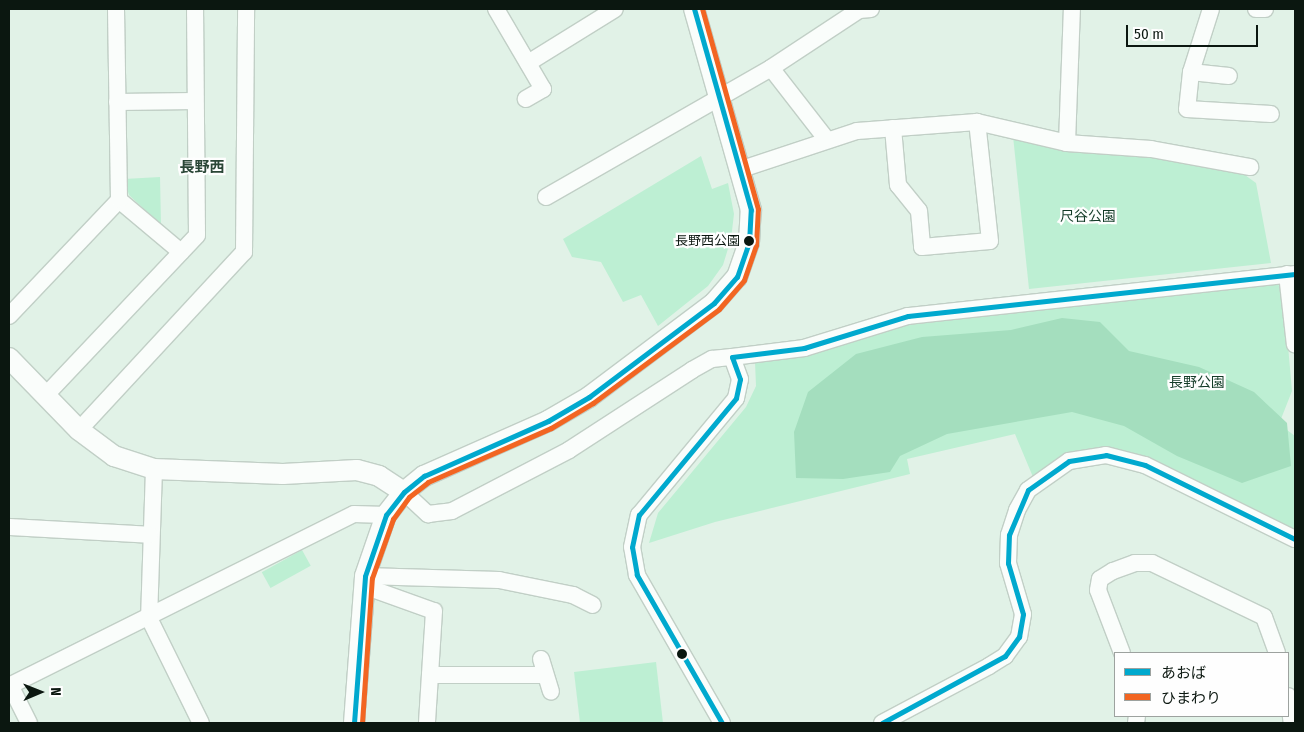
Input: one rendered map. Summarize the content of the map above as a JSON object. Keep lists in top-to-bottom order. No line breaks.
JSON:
{"districts":["長野西"],"parks":["尺谷公園","長野公園"],"places":["長野西公園"],"lines":["transit line あおば","transit line ひまわり"],"legend":["あおば","ひまわり"],"scale_bar":"50 m","north":"right"}
